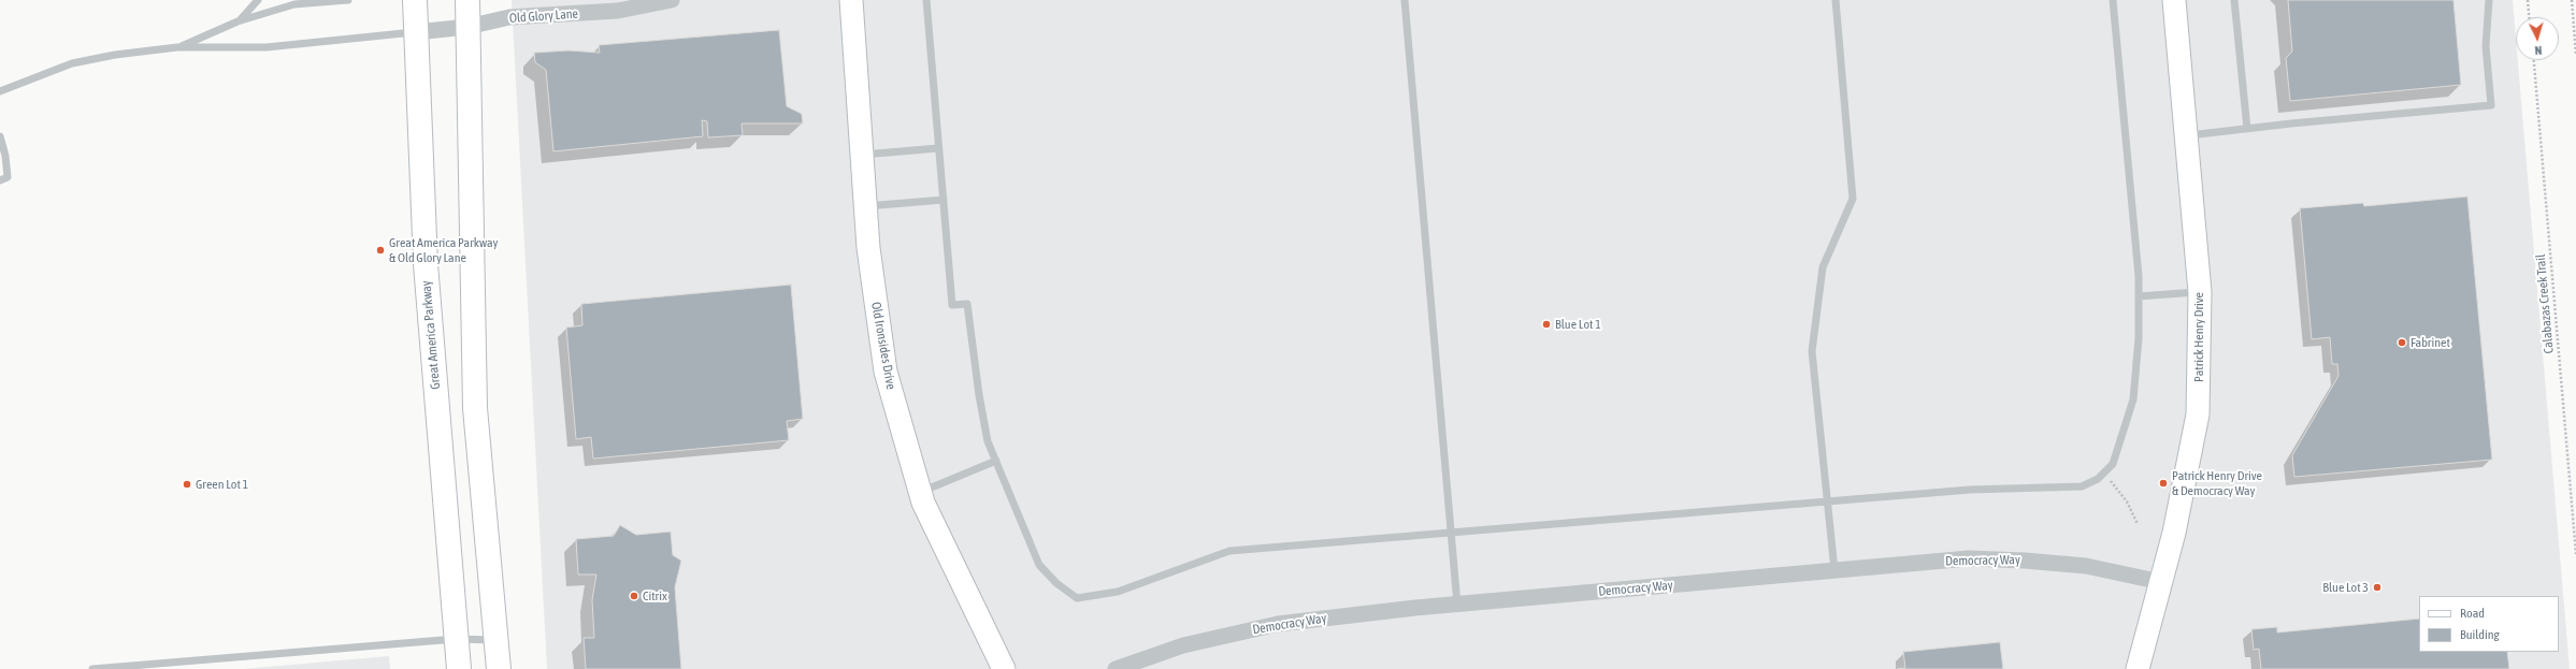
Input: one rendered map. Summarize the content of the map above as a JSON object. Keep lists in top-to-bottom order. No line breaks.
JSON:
{"streets":{"main road":["Great America Parkway"],"street":["Old Glory Lane","Patrick Henry Drive","Old Ironsides Drive","Democracy Way"],"path":["Calabazas Creek Trail"]},"crossings":[["Old Glory Lane","Great America Parkway"],["Patrick Henry Drive","Democracy Way"]],"places":["Great America Parkway & Old Glory Lane","Blue Lot 1","Fabrinet","Patrick Henry Drive & Democracy Way","Green Lot 1","Blue Lot 3","Citrix"],"legend":["Road","Building"],"north":"bottom"}
